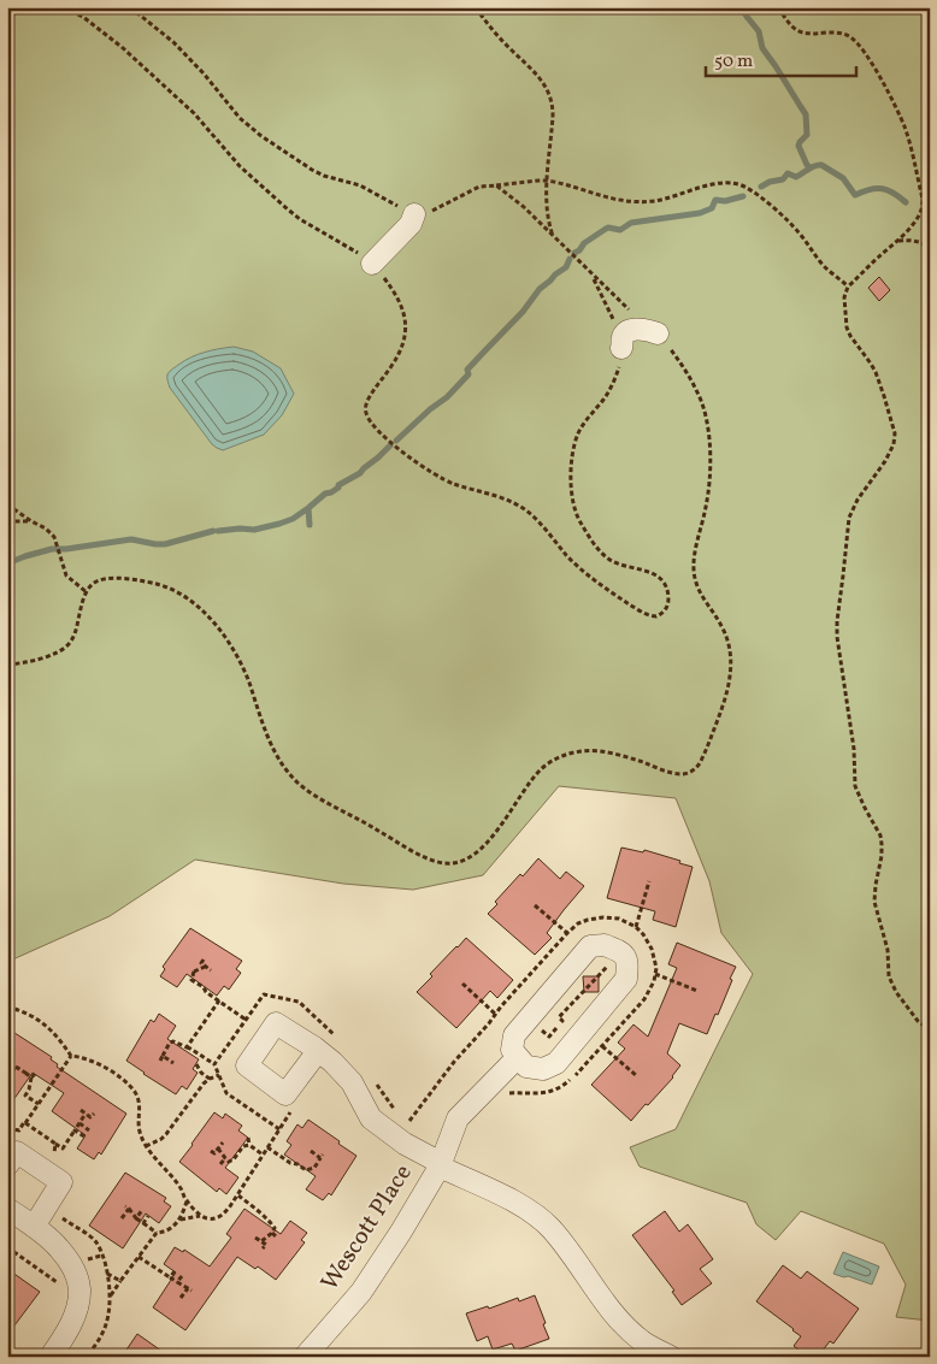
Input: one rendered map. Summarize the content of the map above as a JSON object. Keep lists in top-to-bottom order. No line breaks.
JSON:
{"streets":{"street":["Wescott Place"]},"scale_bar":"50 m"}
